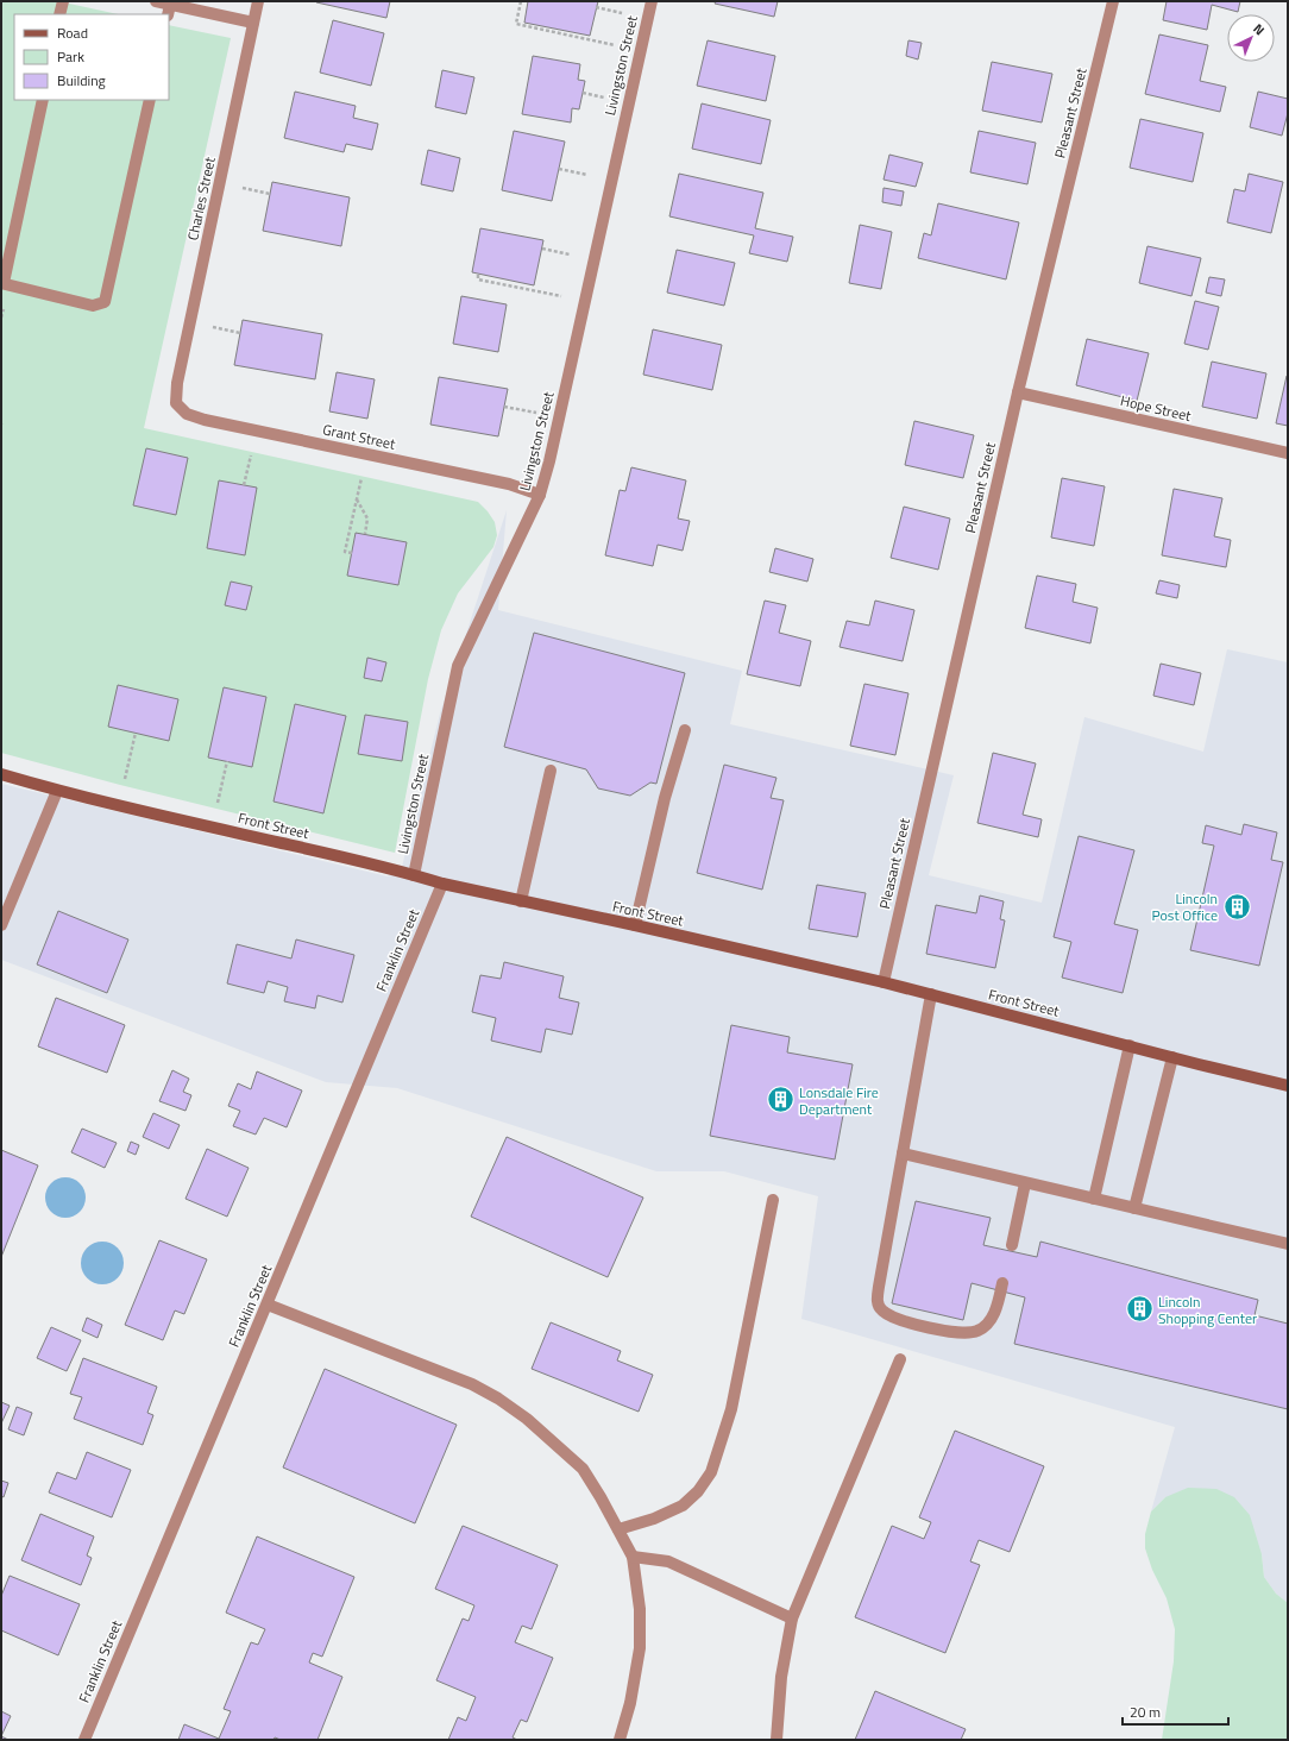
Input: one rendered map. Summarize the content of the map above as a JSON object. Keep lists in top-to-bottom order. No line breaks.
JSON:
{"streets":{"main road":["Front Street"],"street":["Livingston Street","Pleasant Street","Charles Street","Hope Street","Grant Street","Franklin Street"]},"crossings":[["Livingston Street","Grant Street"],["Livingston Street","Front Street"],["Pleasant Street","Hope Street"],["Pleasant Street","Front Street"],["Charles Street","Grant Street"],["Front Street","Franklin Street"]],"places":{"building":["Lincoln Post Office","Lonsdale Fire Department","Lincoln Shopping Center"]},"legend":["Road","Park","Building"],"scale_bar":"20 m","north":"top right"}
